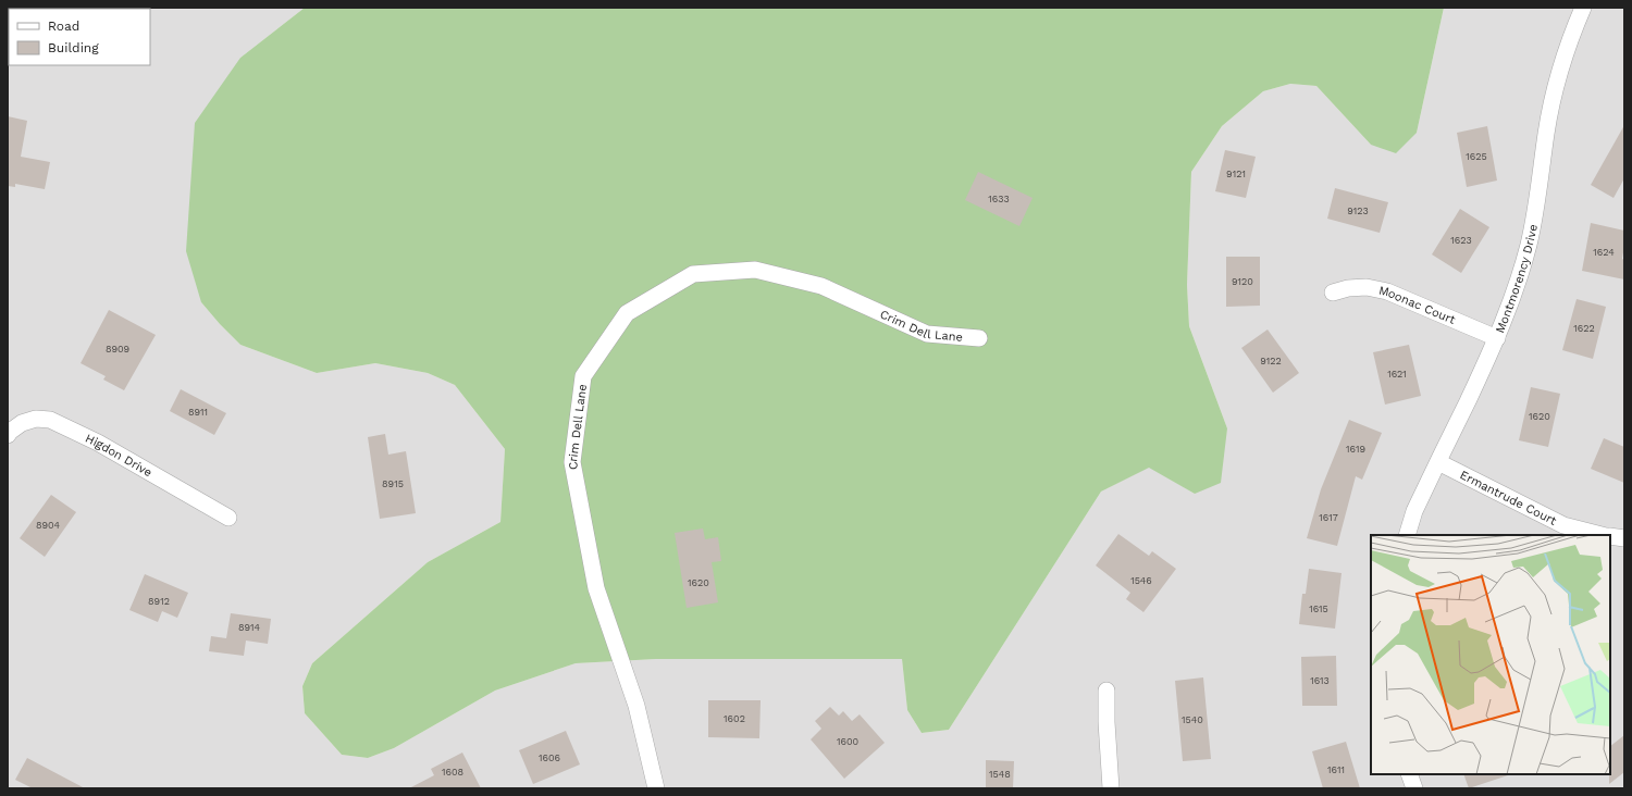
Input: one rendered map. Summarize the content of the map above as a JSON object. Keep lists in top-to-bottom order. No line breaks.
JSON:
{"streets":{"street":["Montmorency Drive","Moonac Court","Crim Dell Lane","Higdon Drive","Ermantrude Court"]},"crossings":[["Montmorency Drive","Moonac Court"],["Montmorency Drive","Ermantrude Court"]],"house_numbers":["1625","9121","1633","9123","1623","1624","9120","1622","8909","9122","1621","8911","1620","1619","8915","1617","8904","1546","1620","8912","1615","8914","1613","1602","1540","1600","1606","1611","1608","1548"],"legend":["Road","Building"]}
